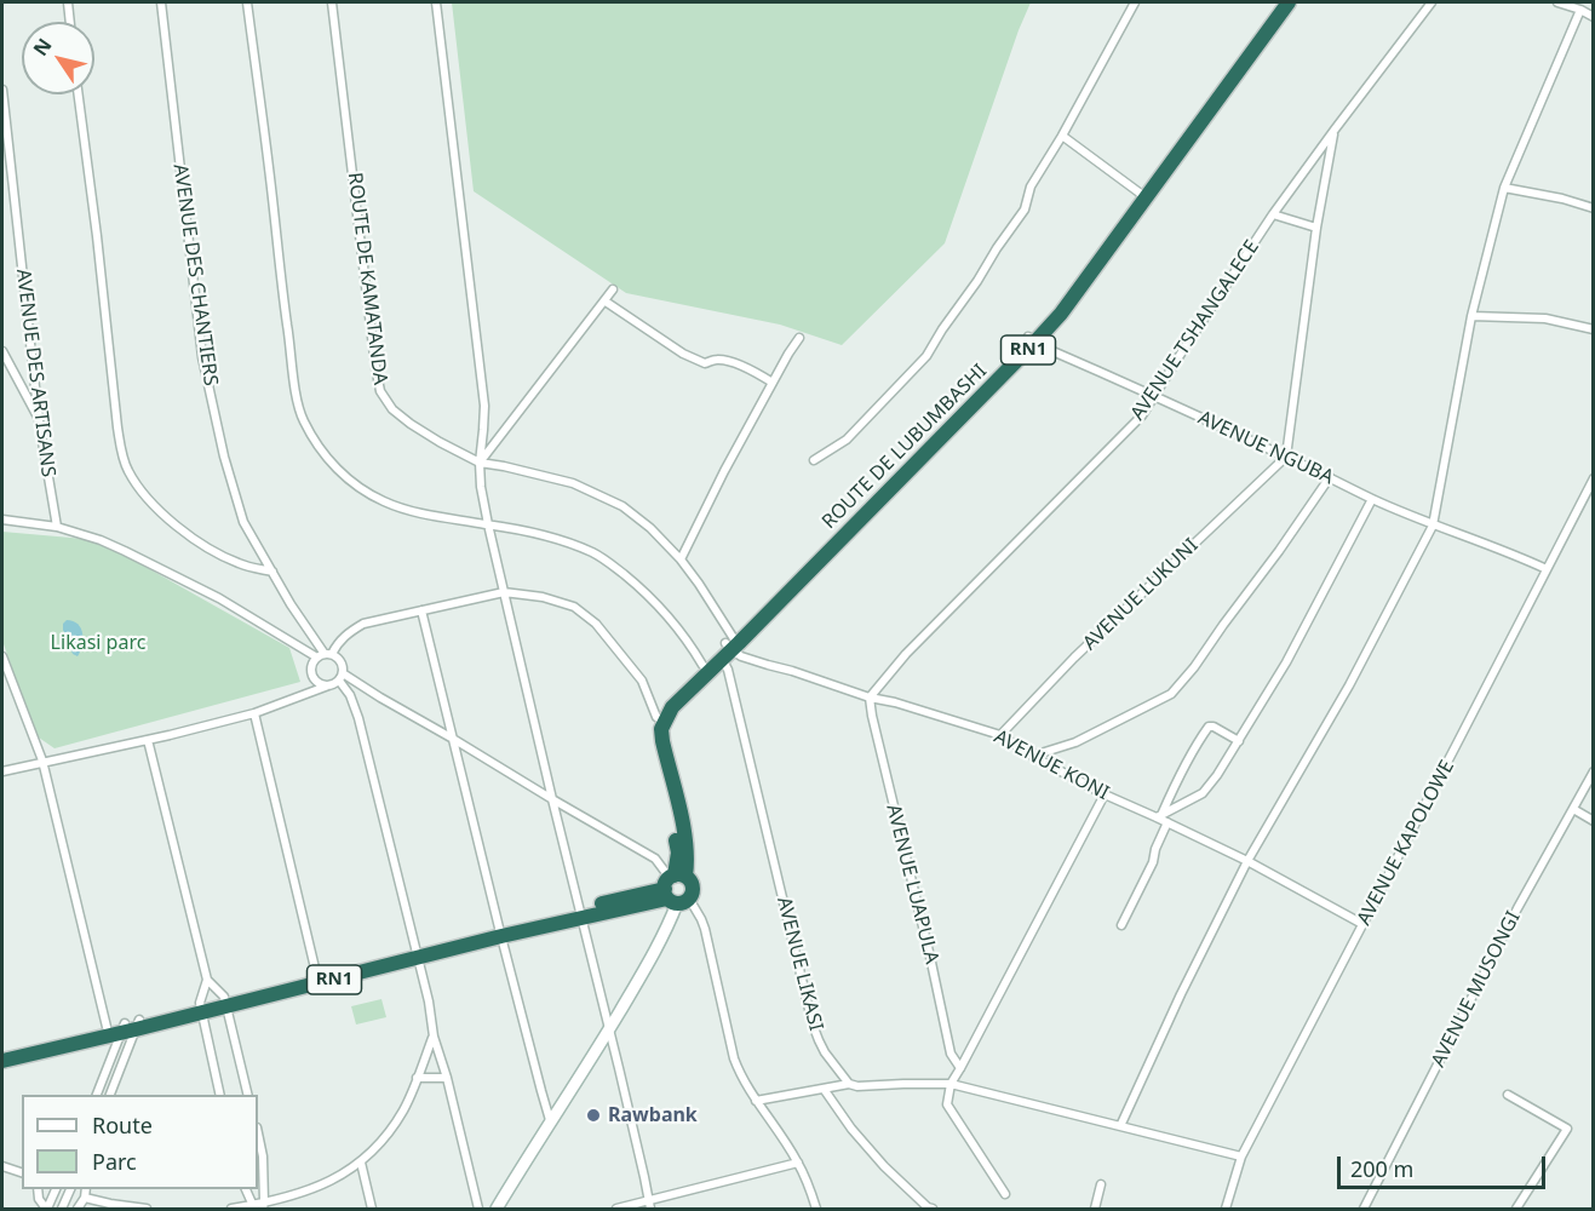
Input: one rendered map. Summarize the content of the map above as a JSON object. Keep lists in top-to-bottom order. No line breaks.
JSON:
{"streets":{"highway":["RN1","ROUTE DE LUBUMBASHI"],"street":["AVENUE DES CHANTIERS","ROUTE DE KAMATANDA","AVENUE TSHANGALECE","AVENUE DES ARTISANS","AVENUE NGUBA","AVENUE LUKUNI","AVENUE KONI","AVENUE KAPOLOWE","AVENUE LUAPULA","AVENUE LIKASI","AVENUE MUSONGI"]},"crossings":[["ROUTE DE KAMATANDA","AVENUE LIKASI"],["AVENUE TSHANGALECE","AVENUE NGUBA"],["AVENUE TSHANGALECE","AVENUE KONI"],["AVENUE TSHANGALECE","AVENUE LUAPULA"],["ROUTE DE LUBUMBASHI","AVENUE NGUBA"],["ROUTE DE LUBUMBASHI","AVENUE KONI"],["ROUTE DE LUBUMBASHI","AVENUE LIKASI"],["AVENUE NGUBA","AVENUE LUKUNI"],["AVENUE NGUBA","AVENUE KAPOLOWE"],["AVENUE LUKUNI","AVENUE KONI"],["AVENUE KONI","AVENUE KAPOLOWE"],["AVENUE KONI","AVENUE LUAPULA"],["AVENUE KONI","AVENUE LIKASI"]],"parks":["Likasi parc"],"places":["Rawbank"],"legend":["Route","Parc"],"scale_bar":"200 m","north":"top left"}
